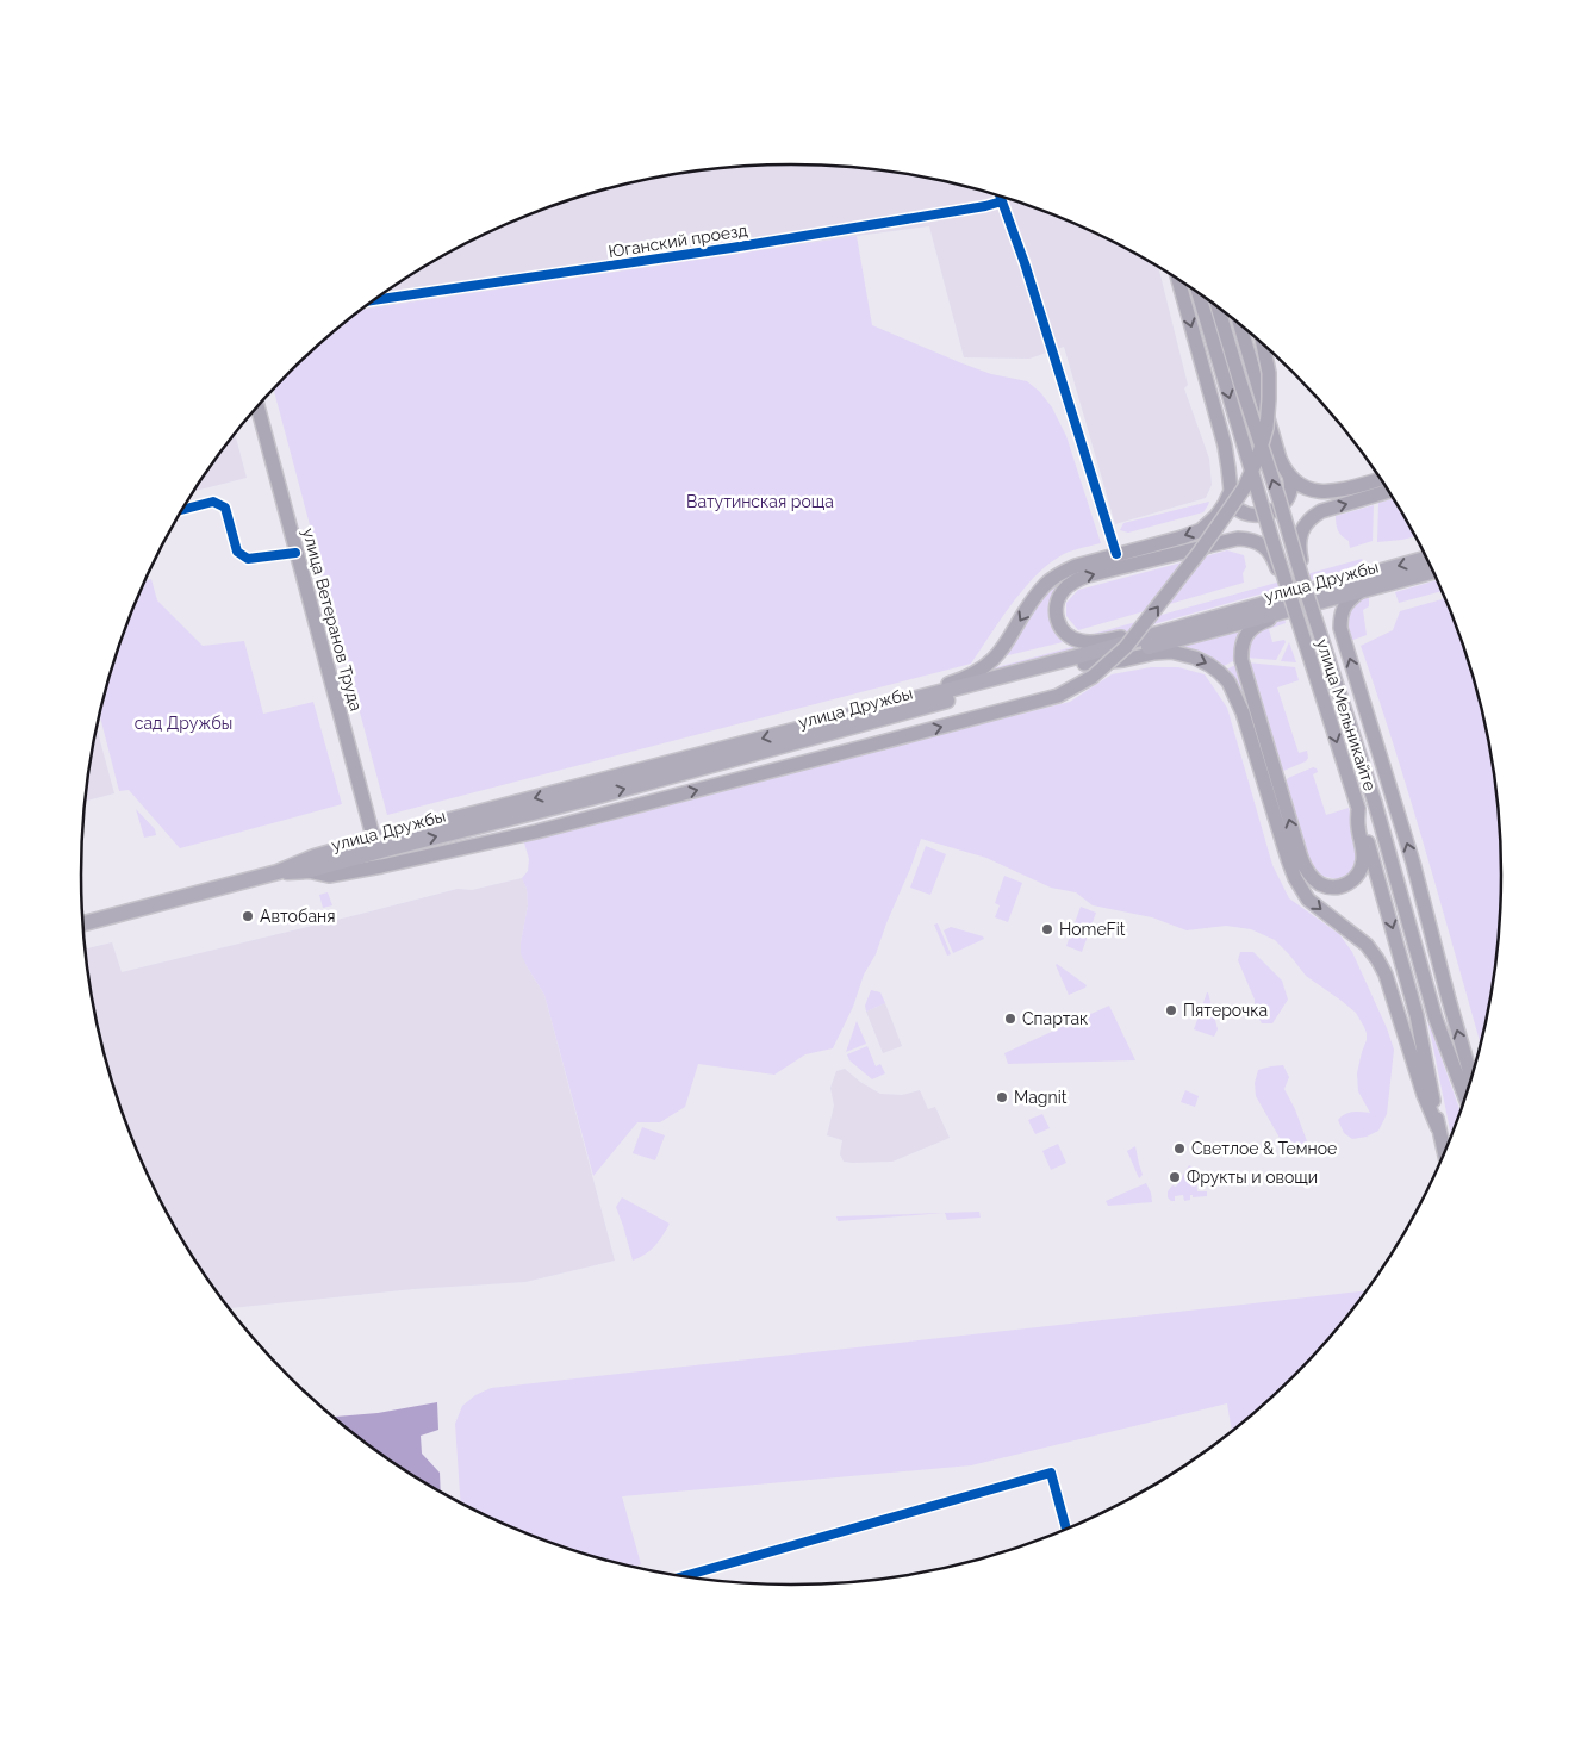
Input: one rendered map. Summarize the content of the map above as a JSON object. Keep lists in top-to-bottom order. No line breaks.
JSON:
{"streets":{"main road":["улица Дружбы","улица Ветеранов Труда","улица Мельникайте"],"street":["Юганский проезд"]},"crossings":[["улица Дружбы","улица Ветеранов Труда"]],"parks":["Ватутинская роща","сад Дружбы"],"places":["Автобаня","HomeFit","Пятерочка","Спартак","Magnit","Светлое & Темное","Фрукты и овощи"]}
